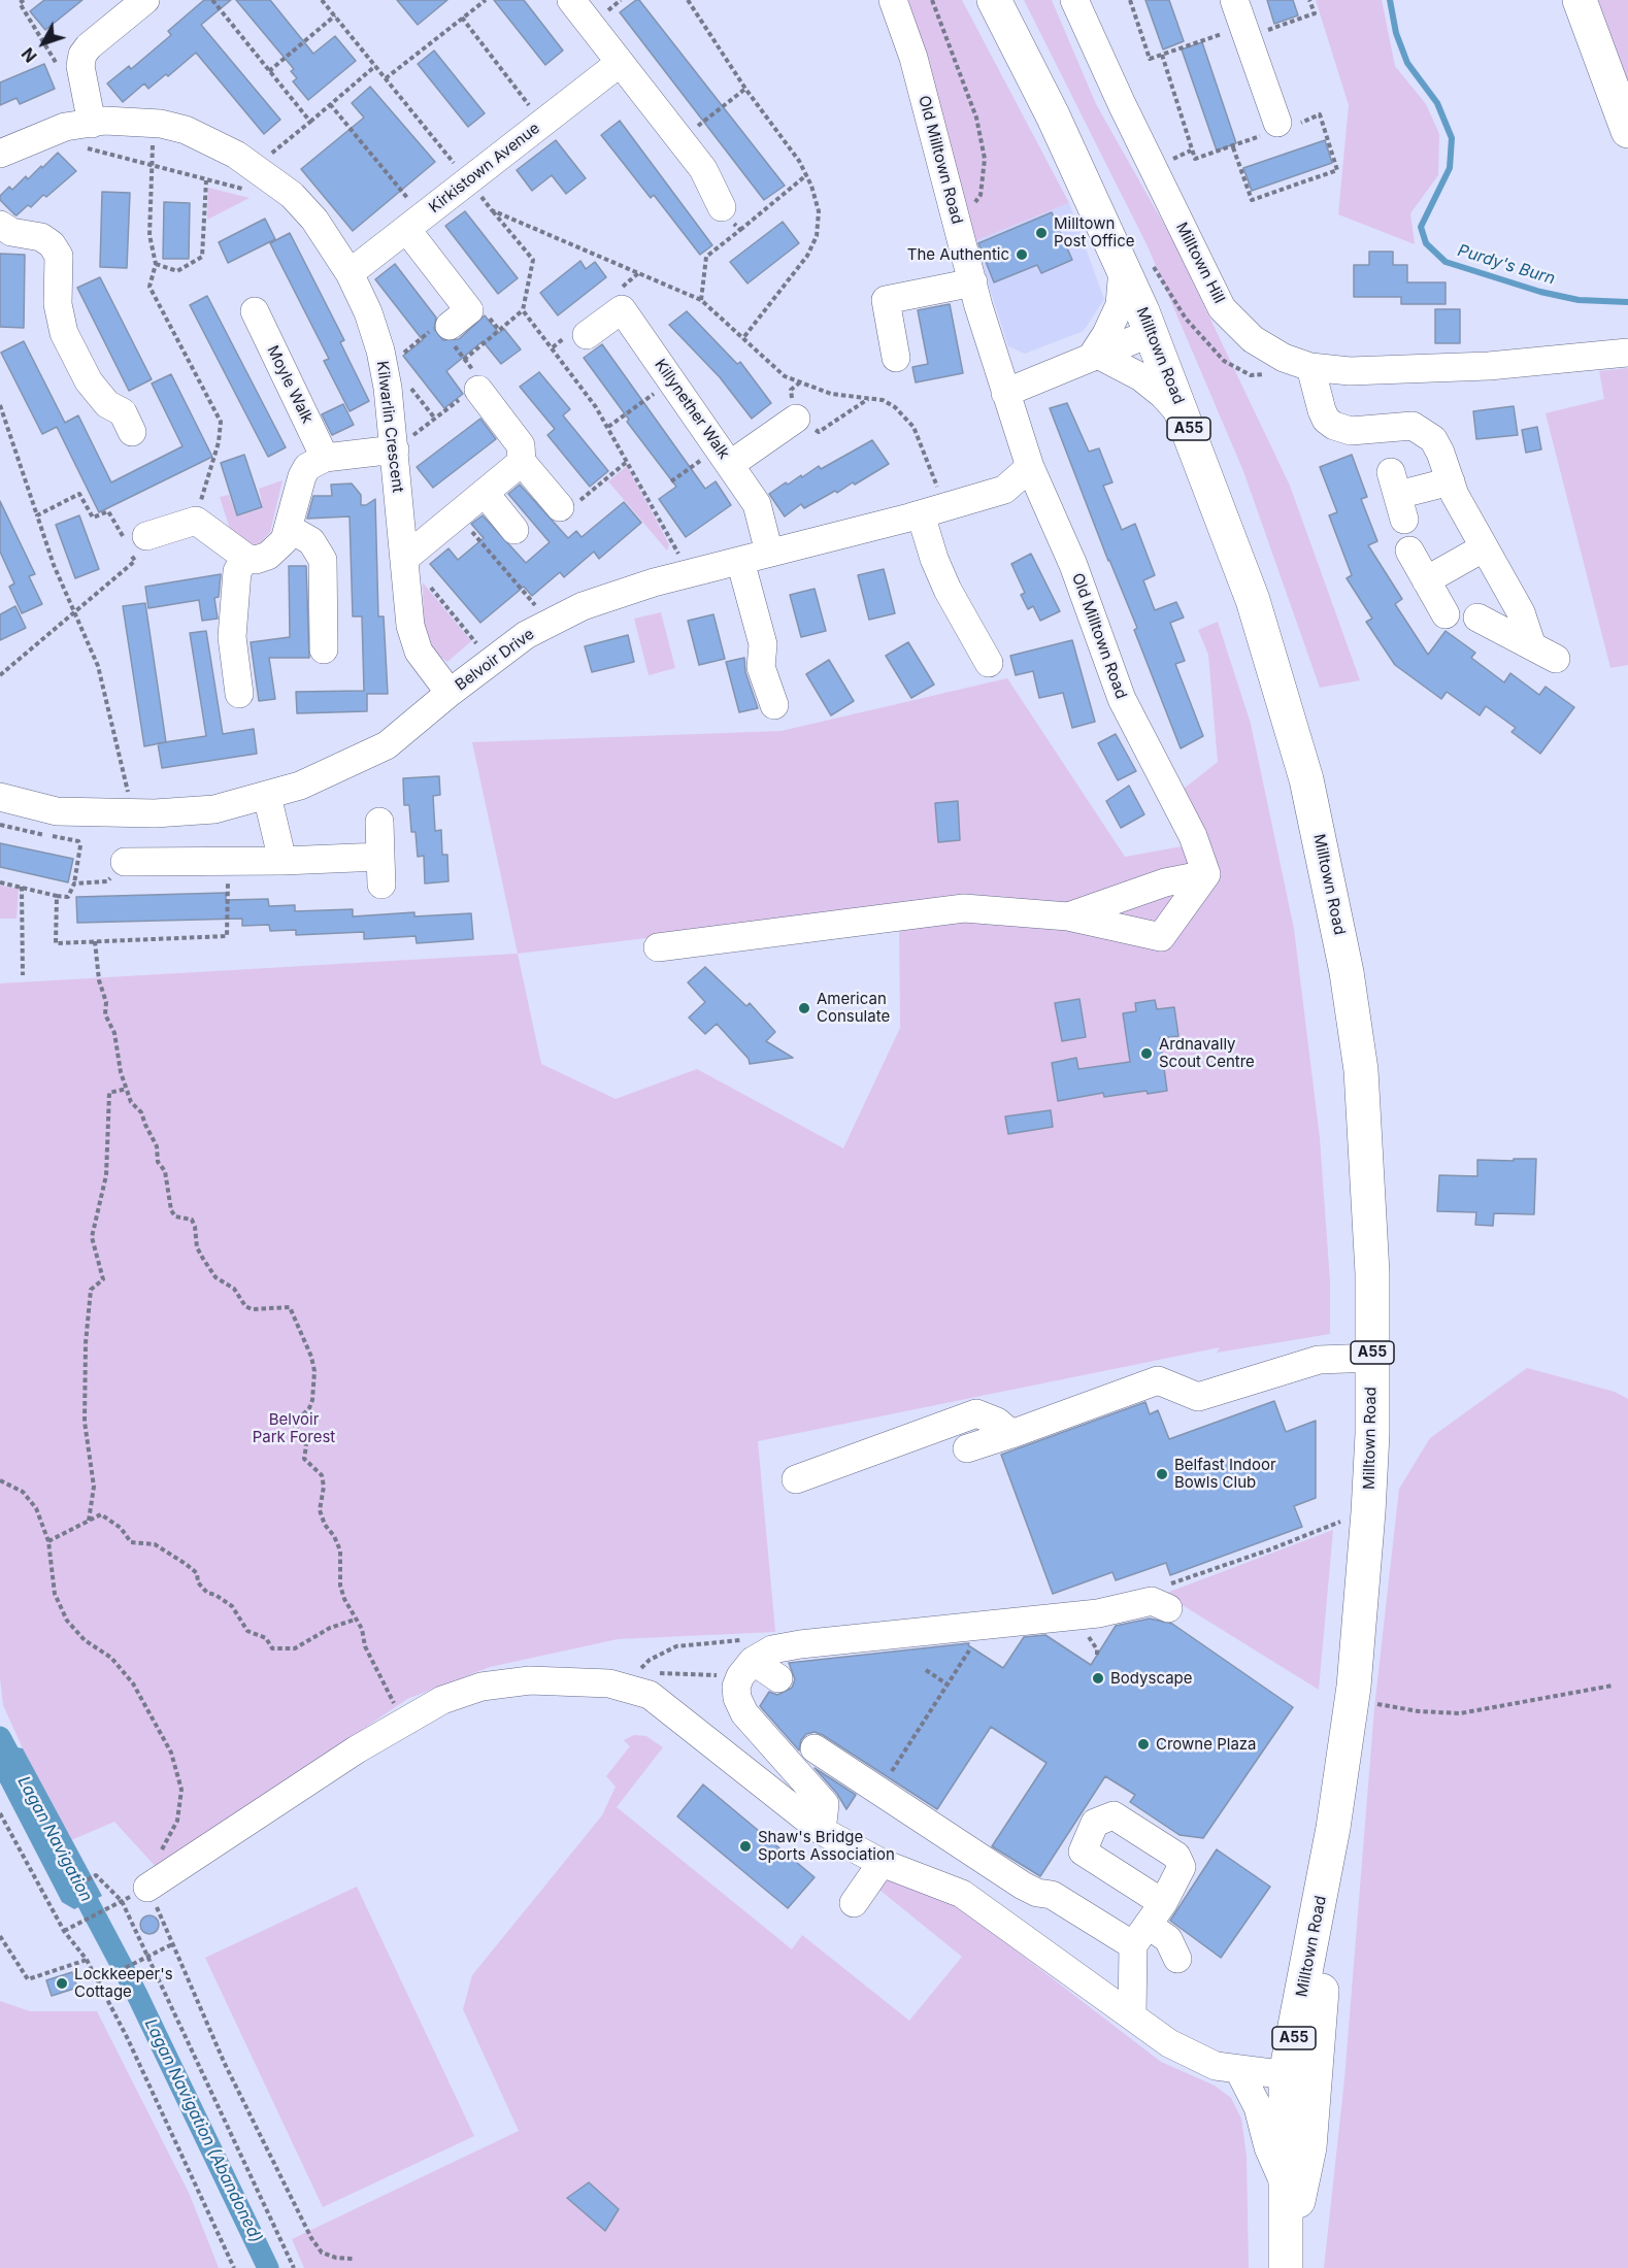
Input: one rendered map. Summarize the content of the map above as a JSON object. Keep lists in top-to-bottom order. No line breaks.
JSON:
{"streets":{"main road":["Milltown Road","A55"],"street":["Old Milltown Road","Kirkistown Avenue","Milltown Hill","Moyle Walk","Killynether Walk","Kilwarlin Crescent","Belvoir Drive"]},"crossings":[["Old Milltown Road","Belvoir Drive"],["Kirkistown Avenue","Kilwarlin Crescent"],["Killynether Walk","Belvoir Drive"],["Kilwarlin Crescent","Belvoir Drive"]],"water":["Purdy's Burn","Lagan Navigation","Lagan Navigation (Abandoned)"],"parks":["Belvoir Park Forest"],"places":["Milltown Post Office","The Authentic","American Consulate","Ardnavally Scout Centre","Belfast Indoor Bowls Club","Bodyscape","Crowne Plaza","Shaw's Bridge Sports Association","Lockkeeper's Cottage"],"north":"bottom left"}
